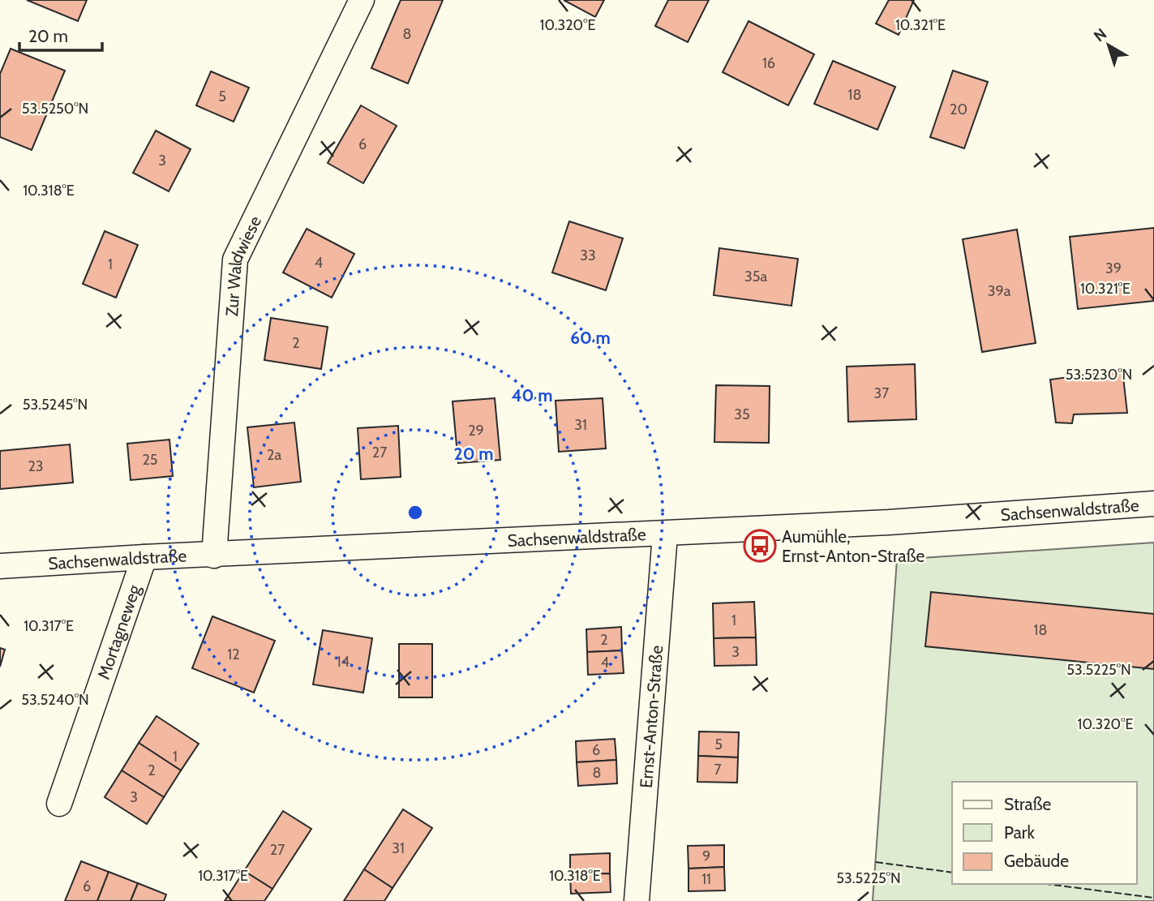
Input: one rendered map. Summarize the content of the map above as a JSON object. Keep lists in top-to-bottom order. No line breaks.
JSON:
{"streets":{"street":["Zur Waldwiese","Sachsenwaldstraße","Mortagneweg","Ernst-Anton-Straße"]},"crossings":[["Zur Waldwiese","Sachsenwaldstraße"],["Sachsenwaldstraße","Mortagneweg"],["Sachsenwaldstraße","Ernst-Anton-Straße"]],"places":{"bus stop":["Aumühle, Ernst-Anton-Straße"]},"house_numbers":["8","16","18","5","20","6","3","33","4","1","39","35a","39a","2","37","35","31","29","27","2a","25","23","1","18","2","3","12","14","4","5","6","1","7","2","8","3","31","27","9","11","6"],"legend":["Straße","Park","Gebäude"],"scale_bar":"20 m","north":"top left","coordinates":["10.320°E","10.321°E","53.5250°N","10.318°E","53.5230°N","53.5245°N","10.317°E","53.5225°N","53.5240°N"],"rings":["60 m","40 m","20 m"]}
